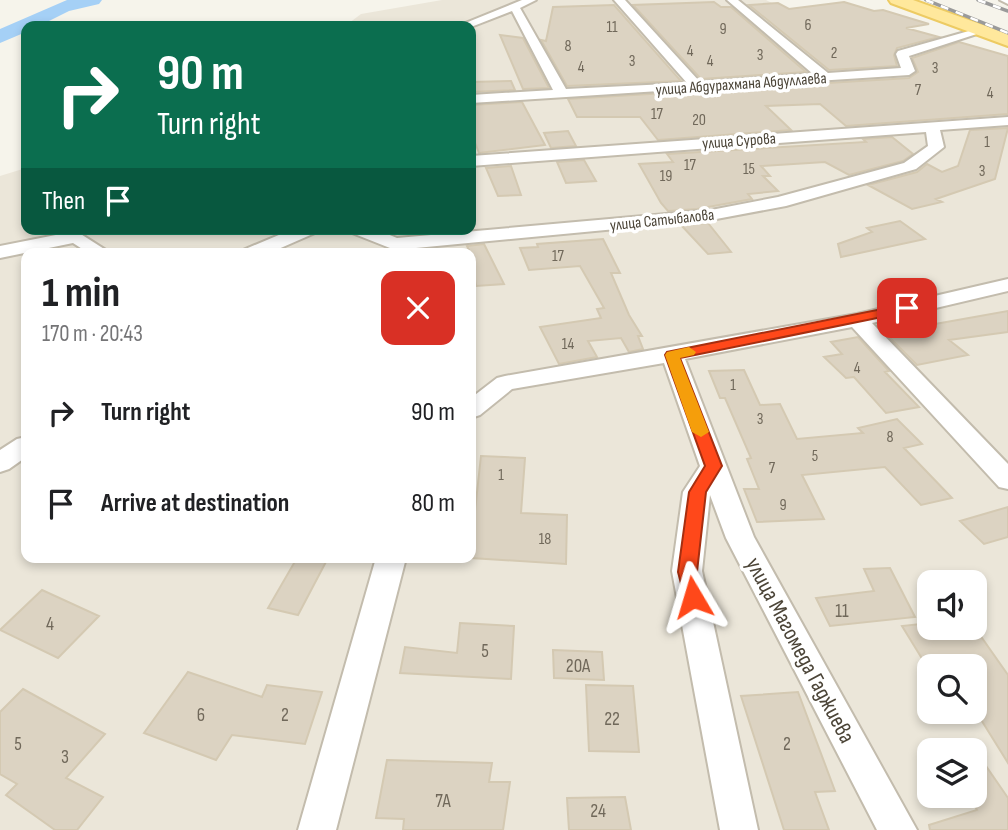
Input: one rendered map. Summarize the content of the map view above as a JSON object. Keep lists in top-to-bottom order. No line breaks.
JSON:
{"streets":{"street":["улица Абдурахмана Абдуллаева","улица Сурова","улица Сатыбалова","улица Магомеда Гаджиева"]},"crossings":[["улица Сурова","улица Сатыбалова"]],"house_numbers":["6","11","9","8","4","2","3","3","4","4","3","7","4","17","20","1","17","15","3","19","17","14","4","1","3","8","5","7","1","9","18","11","4","5","20А","6","2","22","5","2","3","7А","24"],"page":{"turn":["90 m","Turn right"],"then":"Then","heading":["1 min","170 m · 20:43"],"list":[{"name":"Turn right","value":"90 m"},{"name":"Arrive at destination","value":"80 m"}]}}
